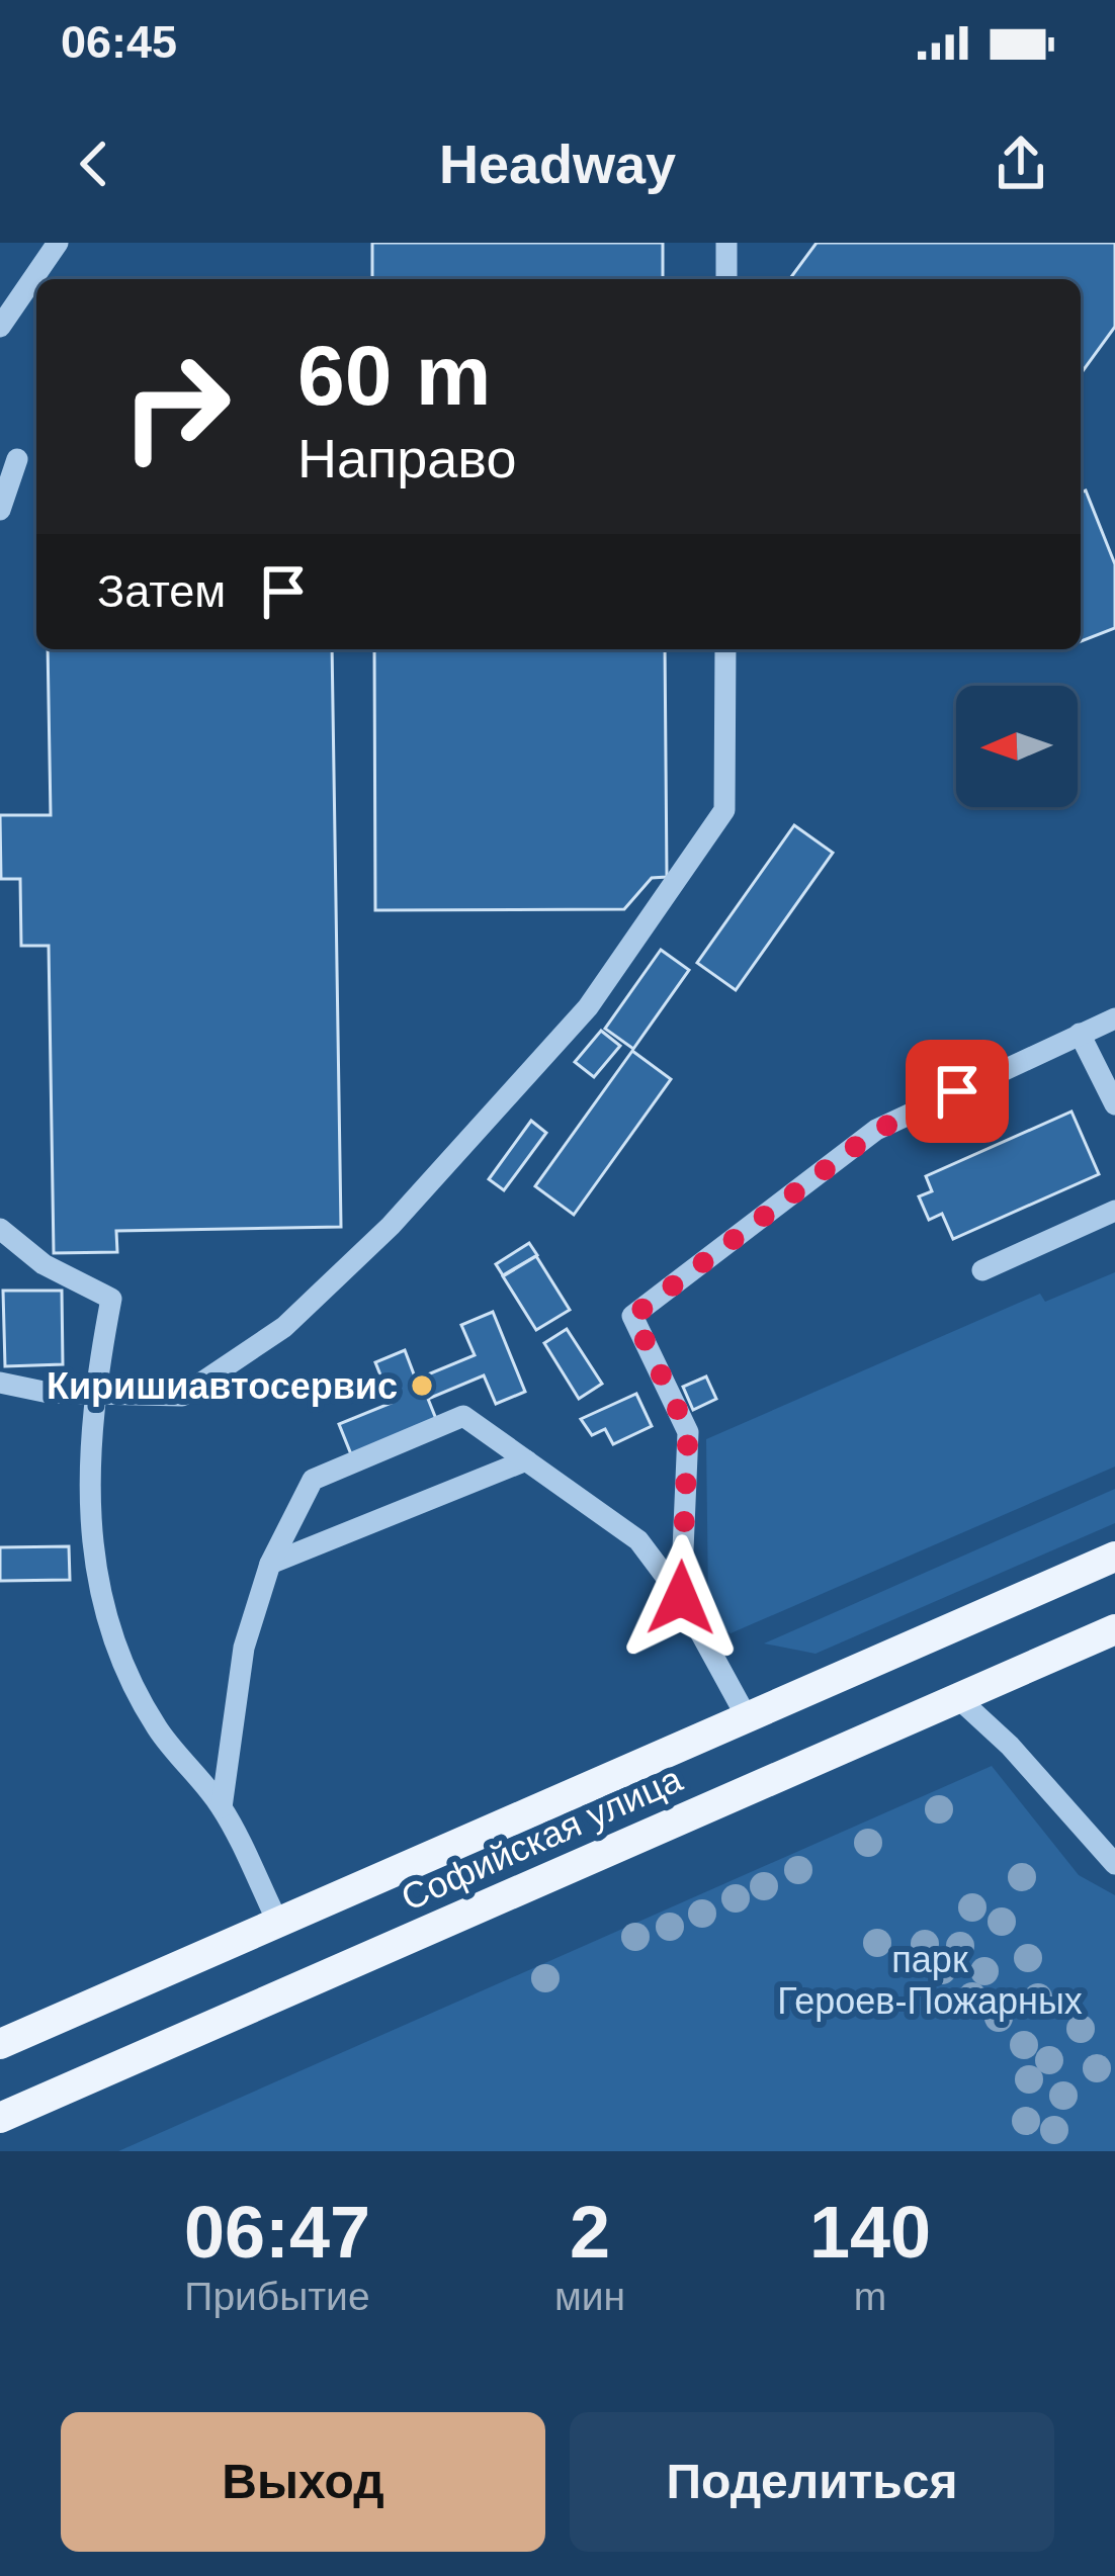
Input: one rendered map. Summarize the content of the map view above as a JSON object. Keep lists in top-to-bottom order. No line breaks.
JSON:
{"streets":{"main road":["Софийская улица"]},"parks":["парк Героев-Пожарных"],"places":["Киришиавтосервис"],"north":"left","page":{"status":"06:45","header":"Headway","turn":["60 m","Направо"],"then":"Затем","eta":["06:47","Прибытие","2","мин","140","m"],"buttons":["Выход","Поделиться"]}}
